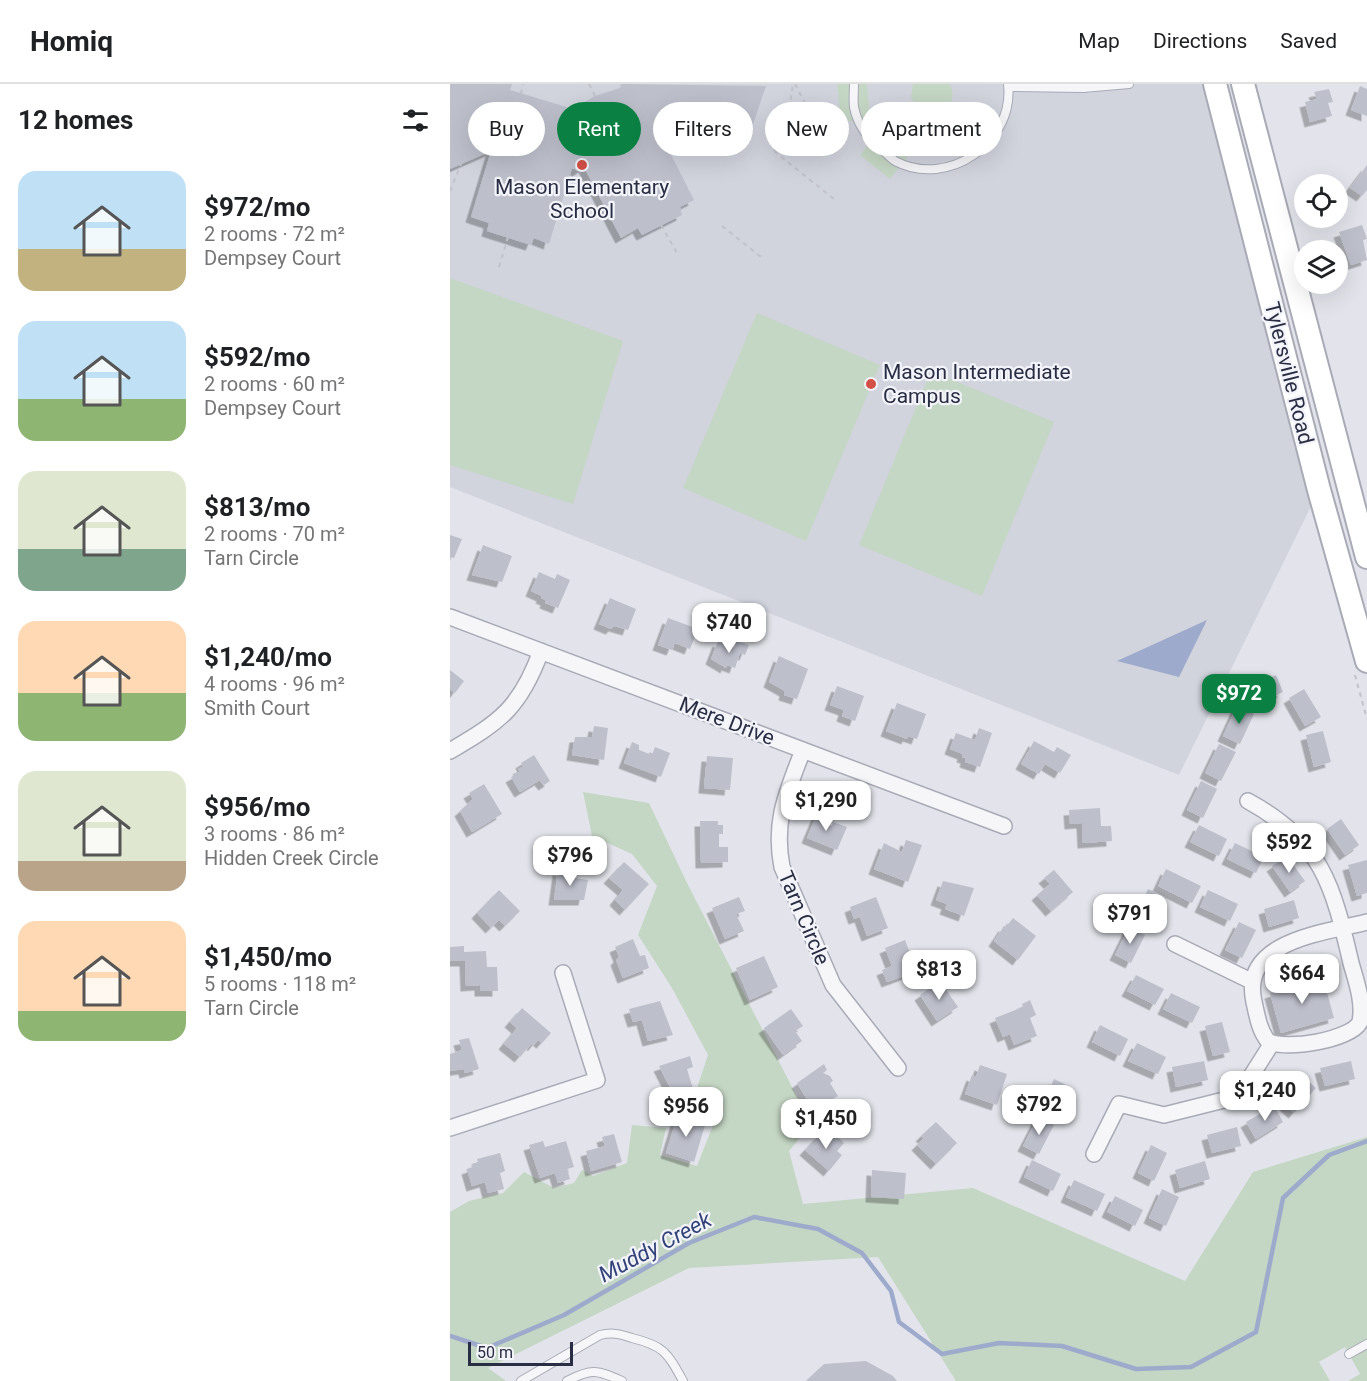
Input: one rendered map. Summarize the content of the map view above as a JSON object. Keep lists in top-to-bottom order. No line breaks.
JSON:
{"streets":{"main road":["Tylersville Road"],"street":["Mere Drive","Tarn Circle"]},"crossings":[["Mere Drive","Tarn Circle"]],"water":["Muddy Creek"],"places":["Mason Elementary School","Mason Intermediate Campus"],"scale_bar":"50 m","page":{"header":"Homiq","nav":["Map","Directions","Saved"],"heading":"12 homes","chip":["Buy","Rent","Filters","New","Apartment"],"list":[{"name":"$972/mo","note":"2 rooms · 72 m² · Dempsey Court"},{"name":"$592/mo","note":"2 rooms · 60 m² · Dempsey Court"},{"name":"$813/mo","note":"2 rooms · 70 m² · Tarn Circle"},{"name":"$1,240/mo","note":"4 rooms · 96 m² · Smith Court"},{"name":"$956/mo","note":"3 rooms · 86 m² · Hidden Creek Circle"},{"name":"$1,450/mo","note":"5 rooms · 118 m² · Tarn Circle"}],"price":["$740","$972","$1,290","$592","$796","$791","$813","$664","$1,240","$792","$956","$1,450"],"scale":"50 m"}}
